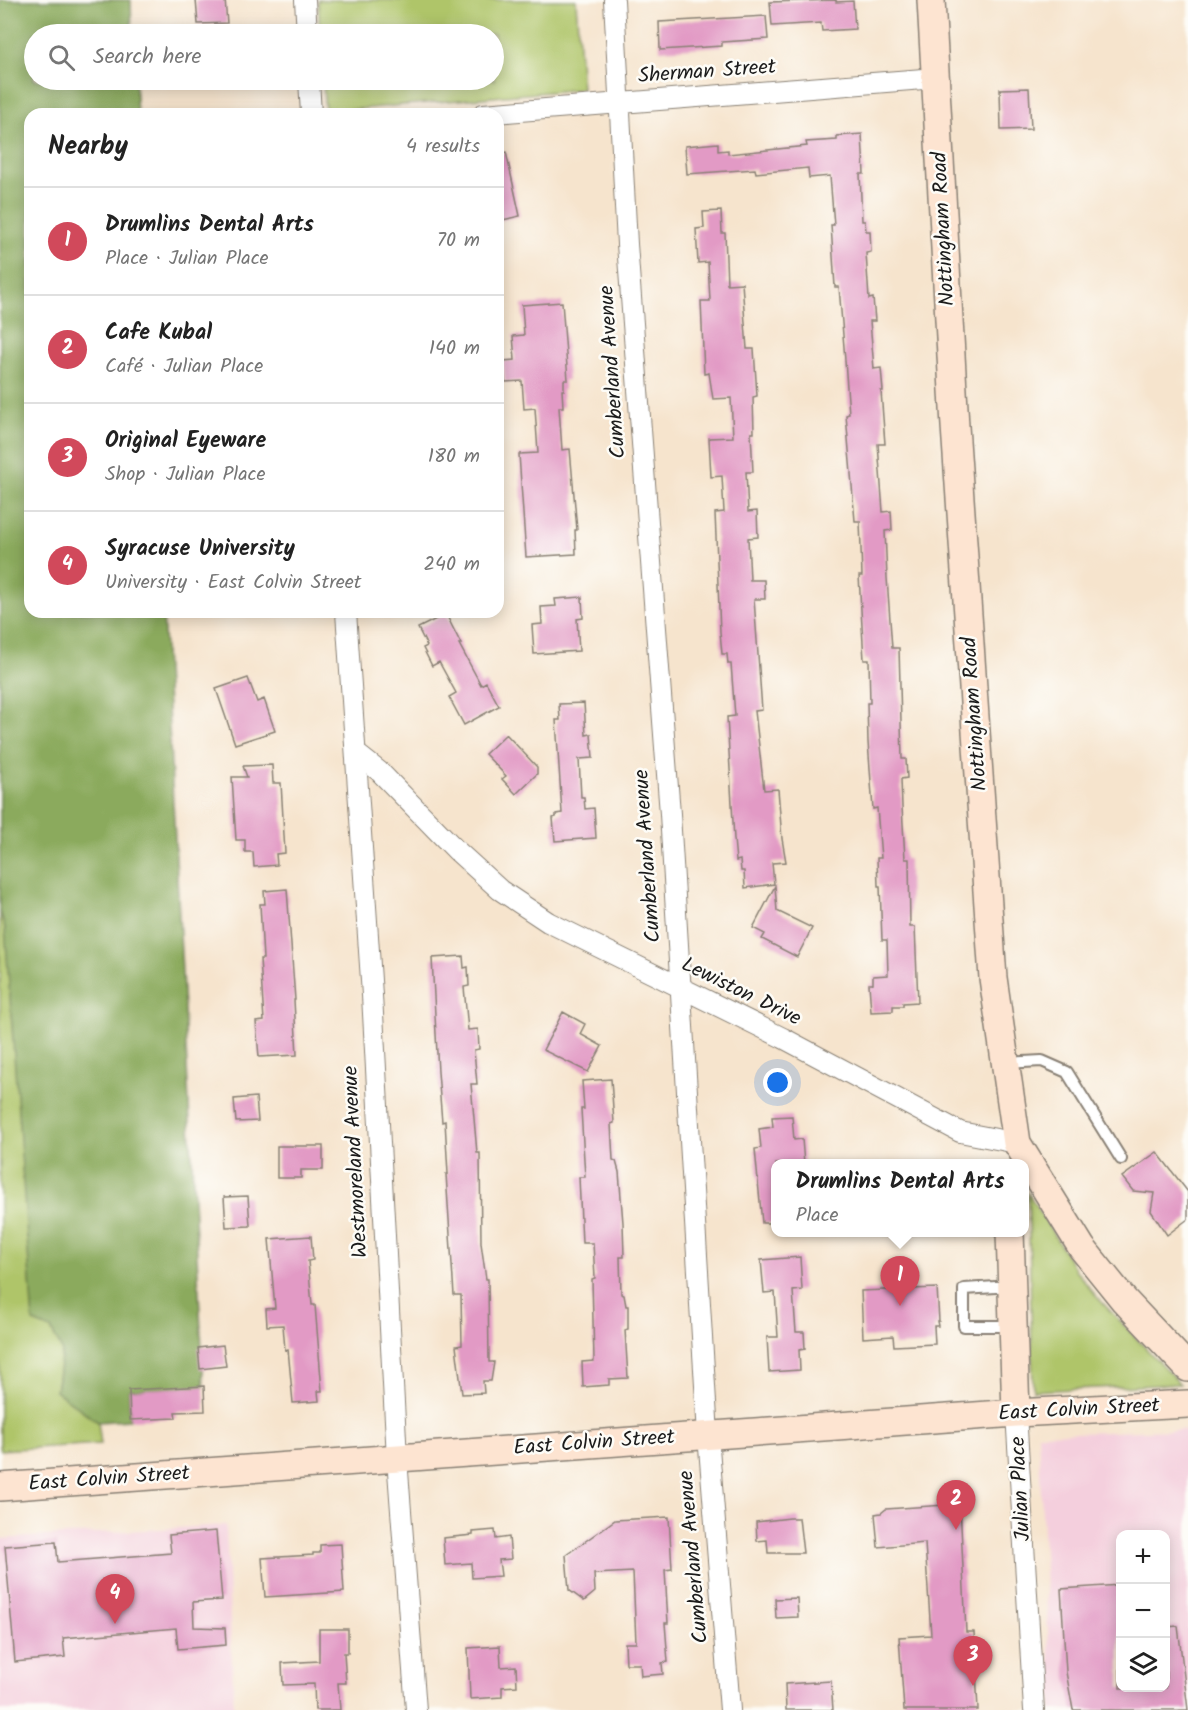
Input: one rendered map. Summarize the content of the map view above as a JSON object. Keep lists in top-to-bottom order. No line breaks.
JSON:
{"streets":{"street":["Sherman Street","Nottingham Road","Cumberland Avenue","Lewiston Drive","Westmoreland Avenue","East Colvin Street","Julian Place"]},"crossings":[["Sherman Street","Nottingham Road"],["Sherman Street","Cumberland Avenue"],["Nottingham Road","Lewiston Drive"],["Cumberland Avenue","Lewiston Drive"],["Cumberland Avenue","East Colvin Street"],["Lewiston Drive","Westmoreland Avenue"],["Westmoreland Avenue","East Colvin Street"],["East Colvin Street","Julian Place"]],"page":{"search":"Search here","heading":["Nearby","4 results"],"list":[{"mark":"1","name":"Drumlins Dental Arts","note":"Place · Julian Place","value":"70 m"},{"mark":"2","name":"Cafe Kubal","note":"Café · Julian Place","value":"140 m"},{"mark":"3","name":"Original Eyeware","note":"Shop · Julian Place","value":"180 m"},{"mark":"4","name":"Syracuse University","note":"University · East Colvin Street","value":"240 m"}],"popup":["Drumlins Dental Arts","Place"],"pins":["1","2","4","3"],"map_buttons":["+","−"]}}
